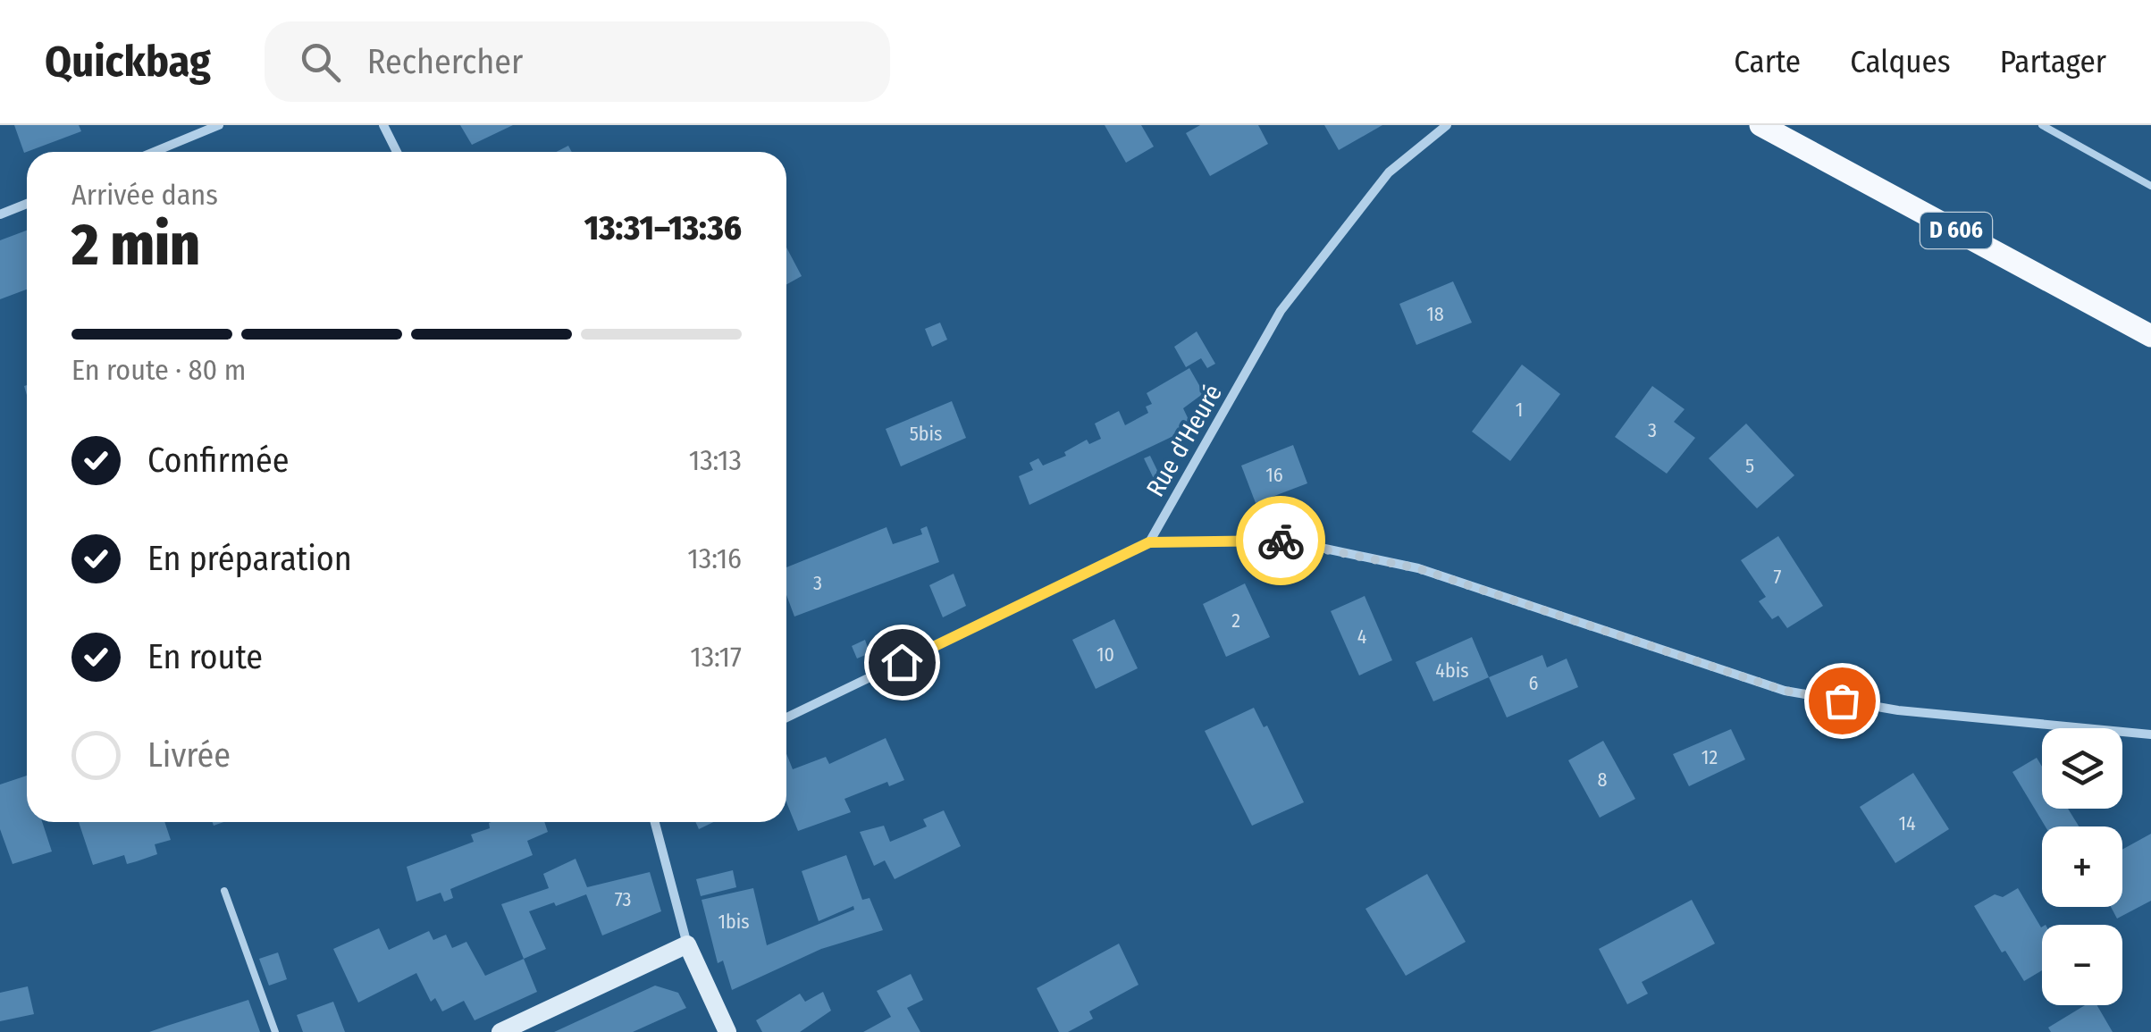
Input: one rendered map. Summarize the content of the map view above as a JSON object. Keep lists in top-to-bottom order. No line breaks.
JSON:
{"streets":{"main road":["D 606"],"street":["Rue d'Heuré"]},"house_numbers":["18","1","3","5bis","5","16","7","3","2","4","10","4bis","6","12","8","14","73","1bis"],"page":{"header":"Quickbag","search":"Rechercher","nav":["Carte","Calques","Partager"],"heading":["2 min","Arrivée dans","13:31–13:36"],"bar":"En route · 80 m","list":[["Confirmée","13:13"],["En préparation","13:16"],["En route","13:17"],"Livrée"],"map_buttons":["+","−"]}}
